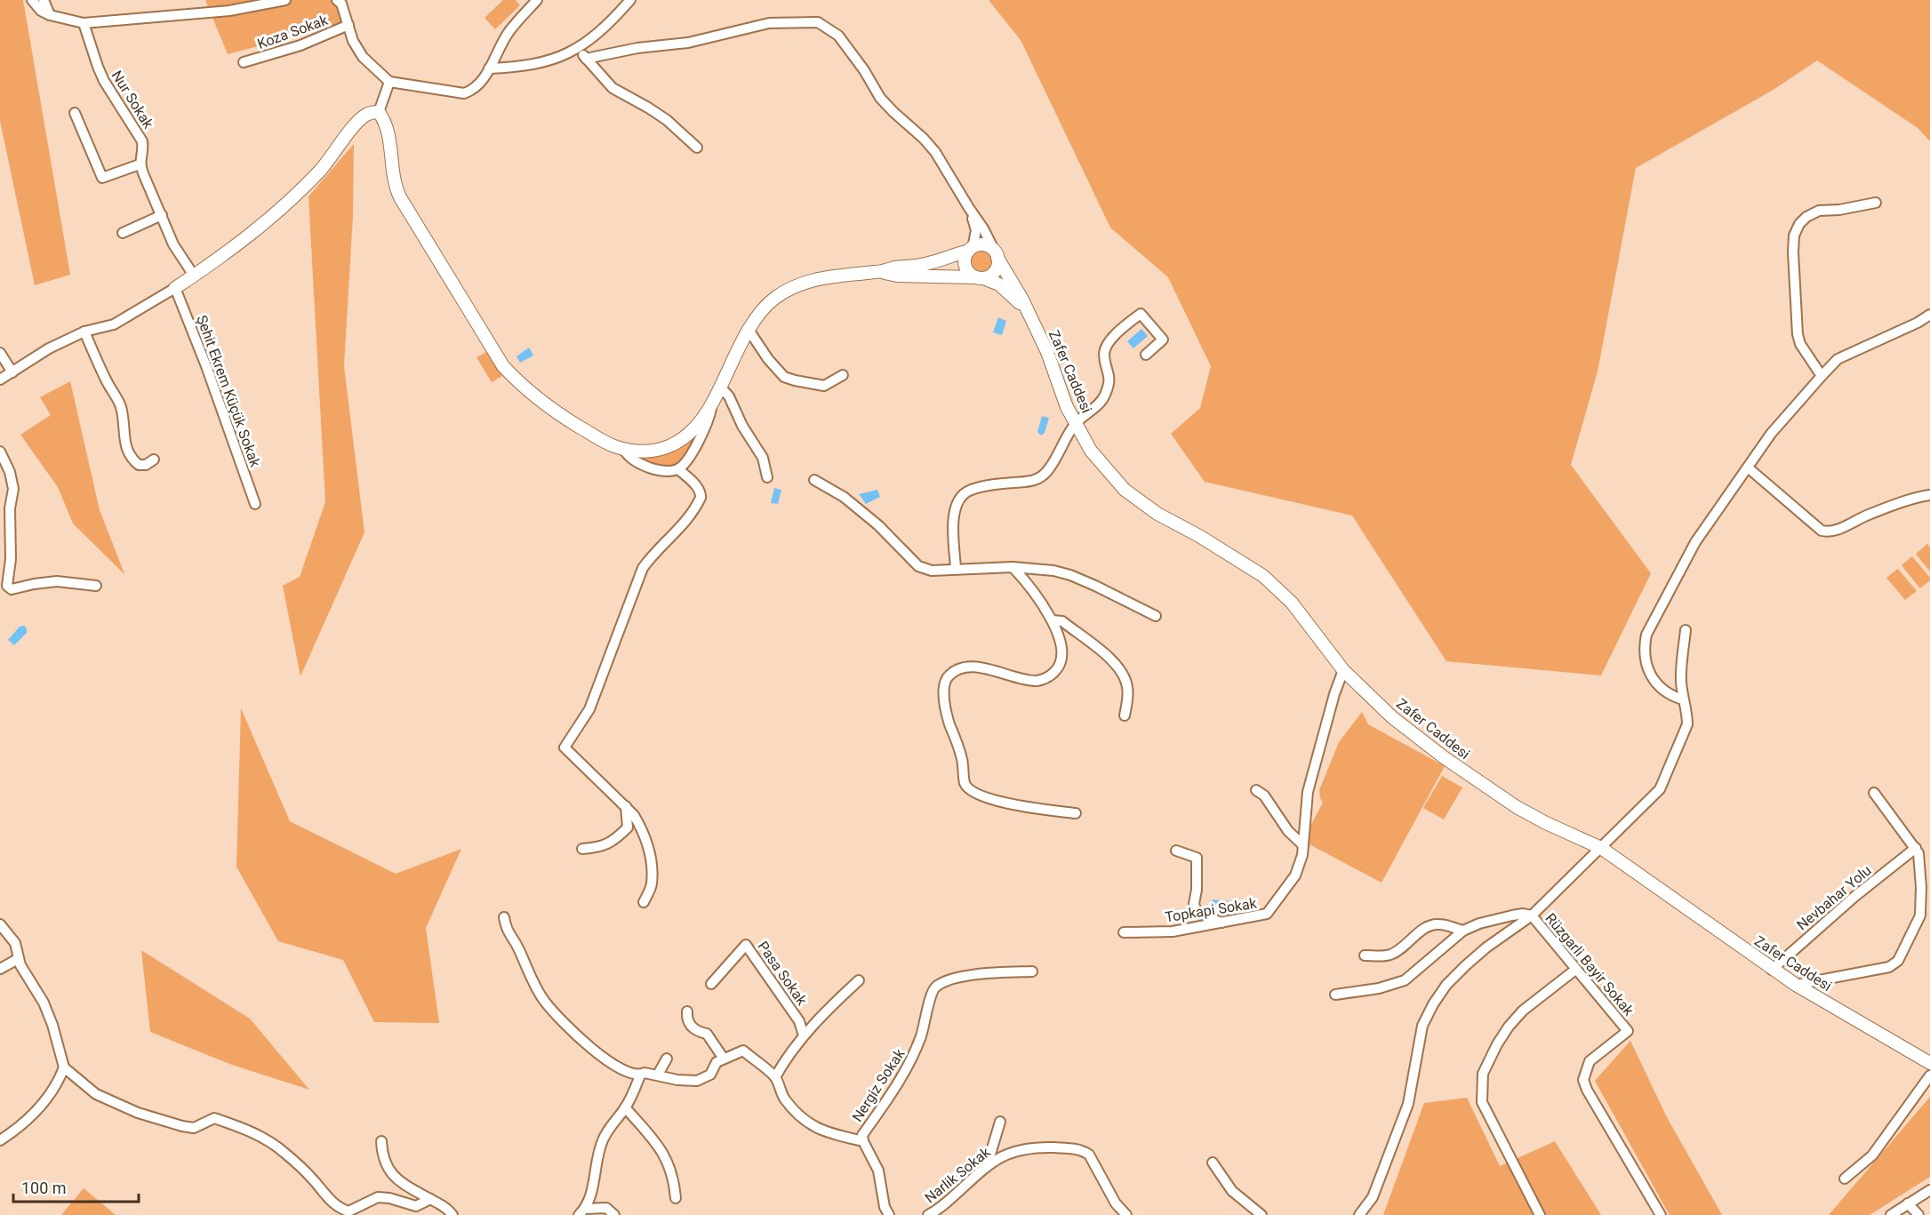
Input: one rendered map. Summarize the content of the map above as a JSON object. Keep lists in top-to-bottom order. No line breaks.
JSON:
{"streets":{"street":["Koza Sokak","Nur Sokak","Zafer Caddesi","Şehit Ekrem Küçük Sokak","Nevbahar Yolu","Topkapi Sokak","Rüzgarli Bayir Sokak","Pasa Sokak","Nergiz Sokak","Narlik Sokak"]},"crossings":[["Zafer Caddesi","Nevbahar Yolu"],["Zafer Caddesi","Topkapi Sokak"]],"scale_bar":"100 m"}
